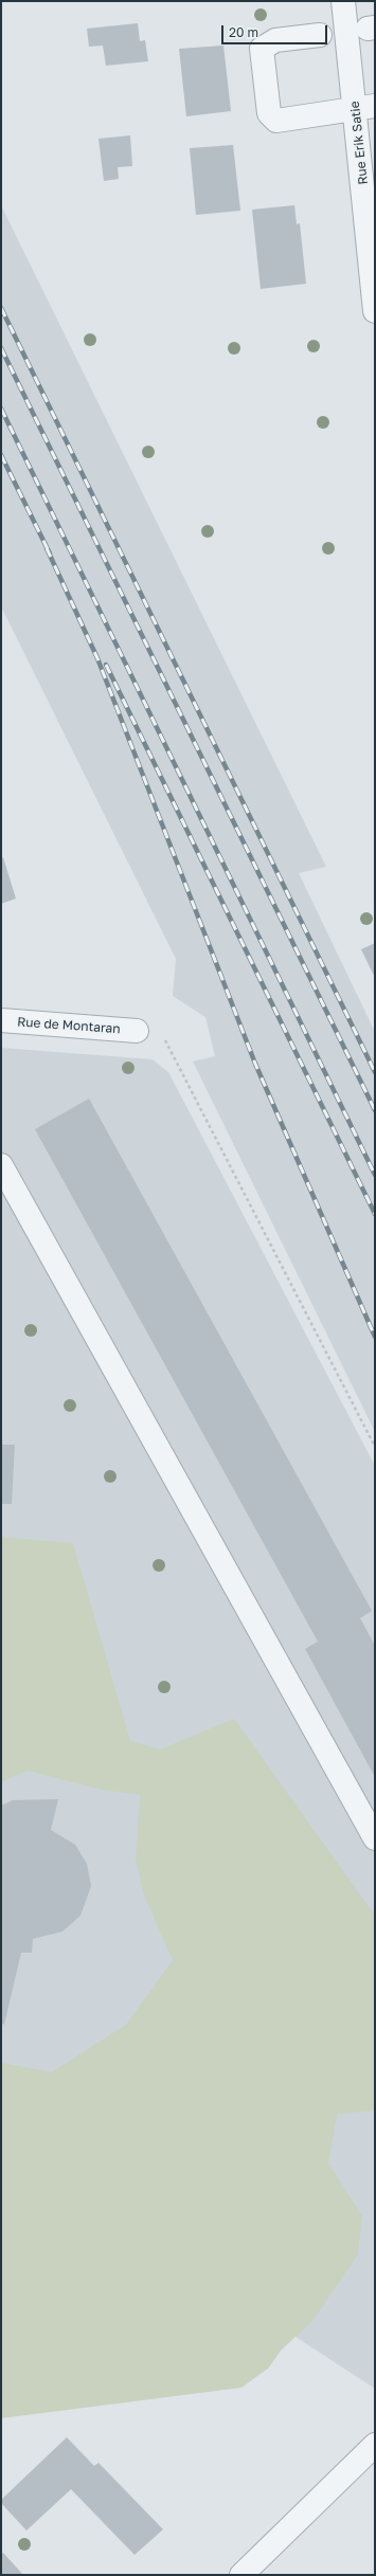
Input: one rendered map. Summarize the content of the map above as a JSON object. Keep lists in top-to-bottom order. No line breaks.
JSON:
{"streets":{"street":["Rue Erik Satie","Rue de Montaran"]},"scale_bar":"20 m"}
